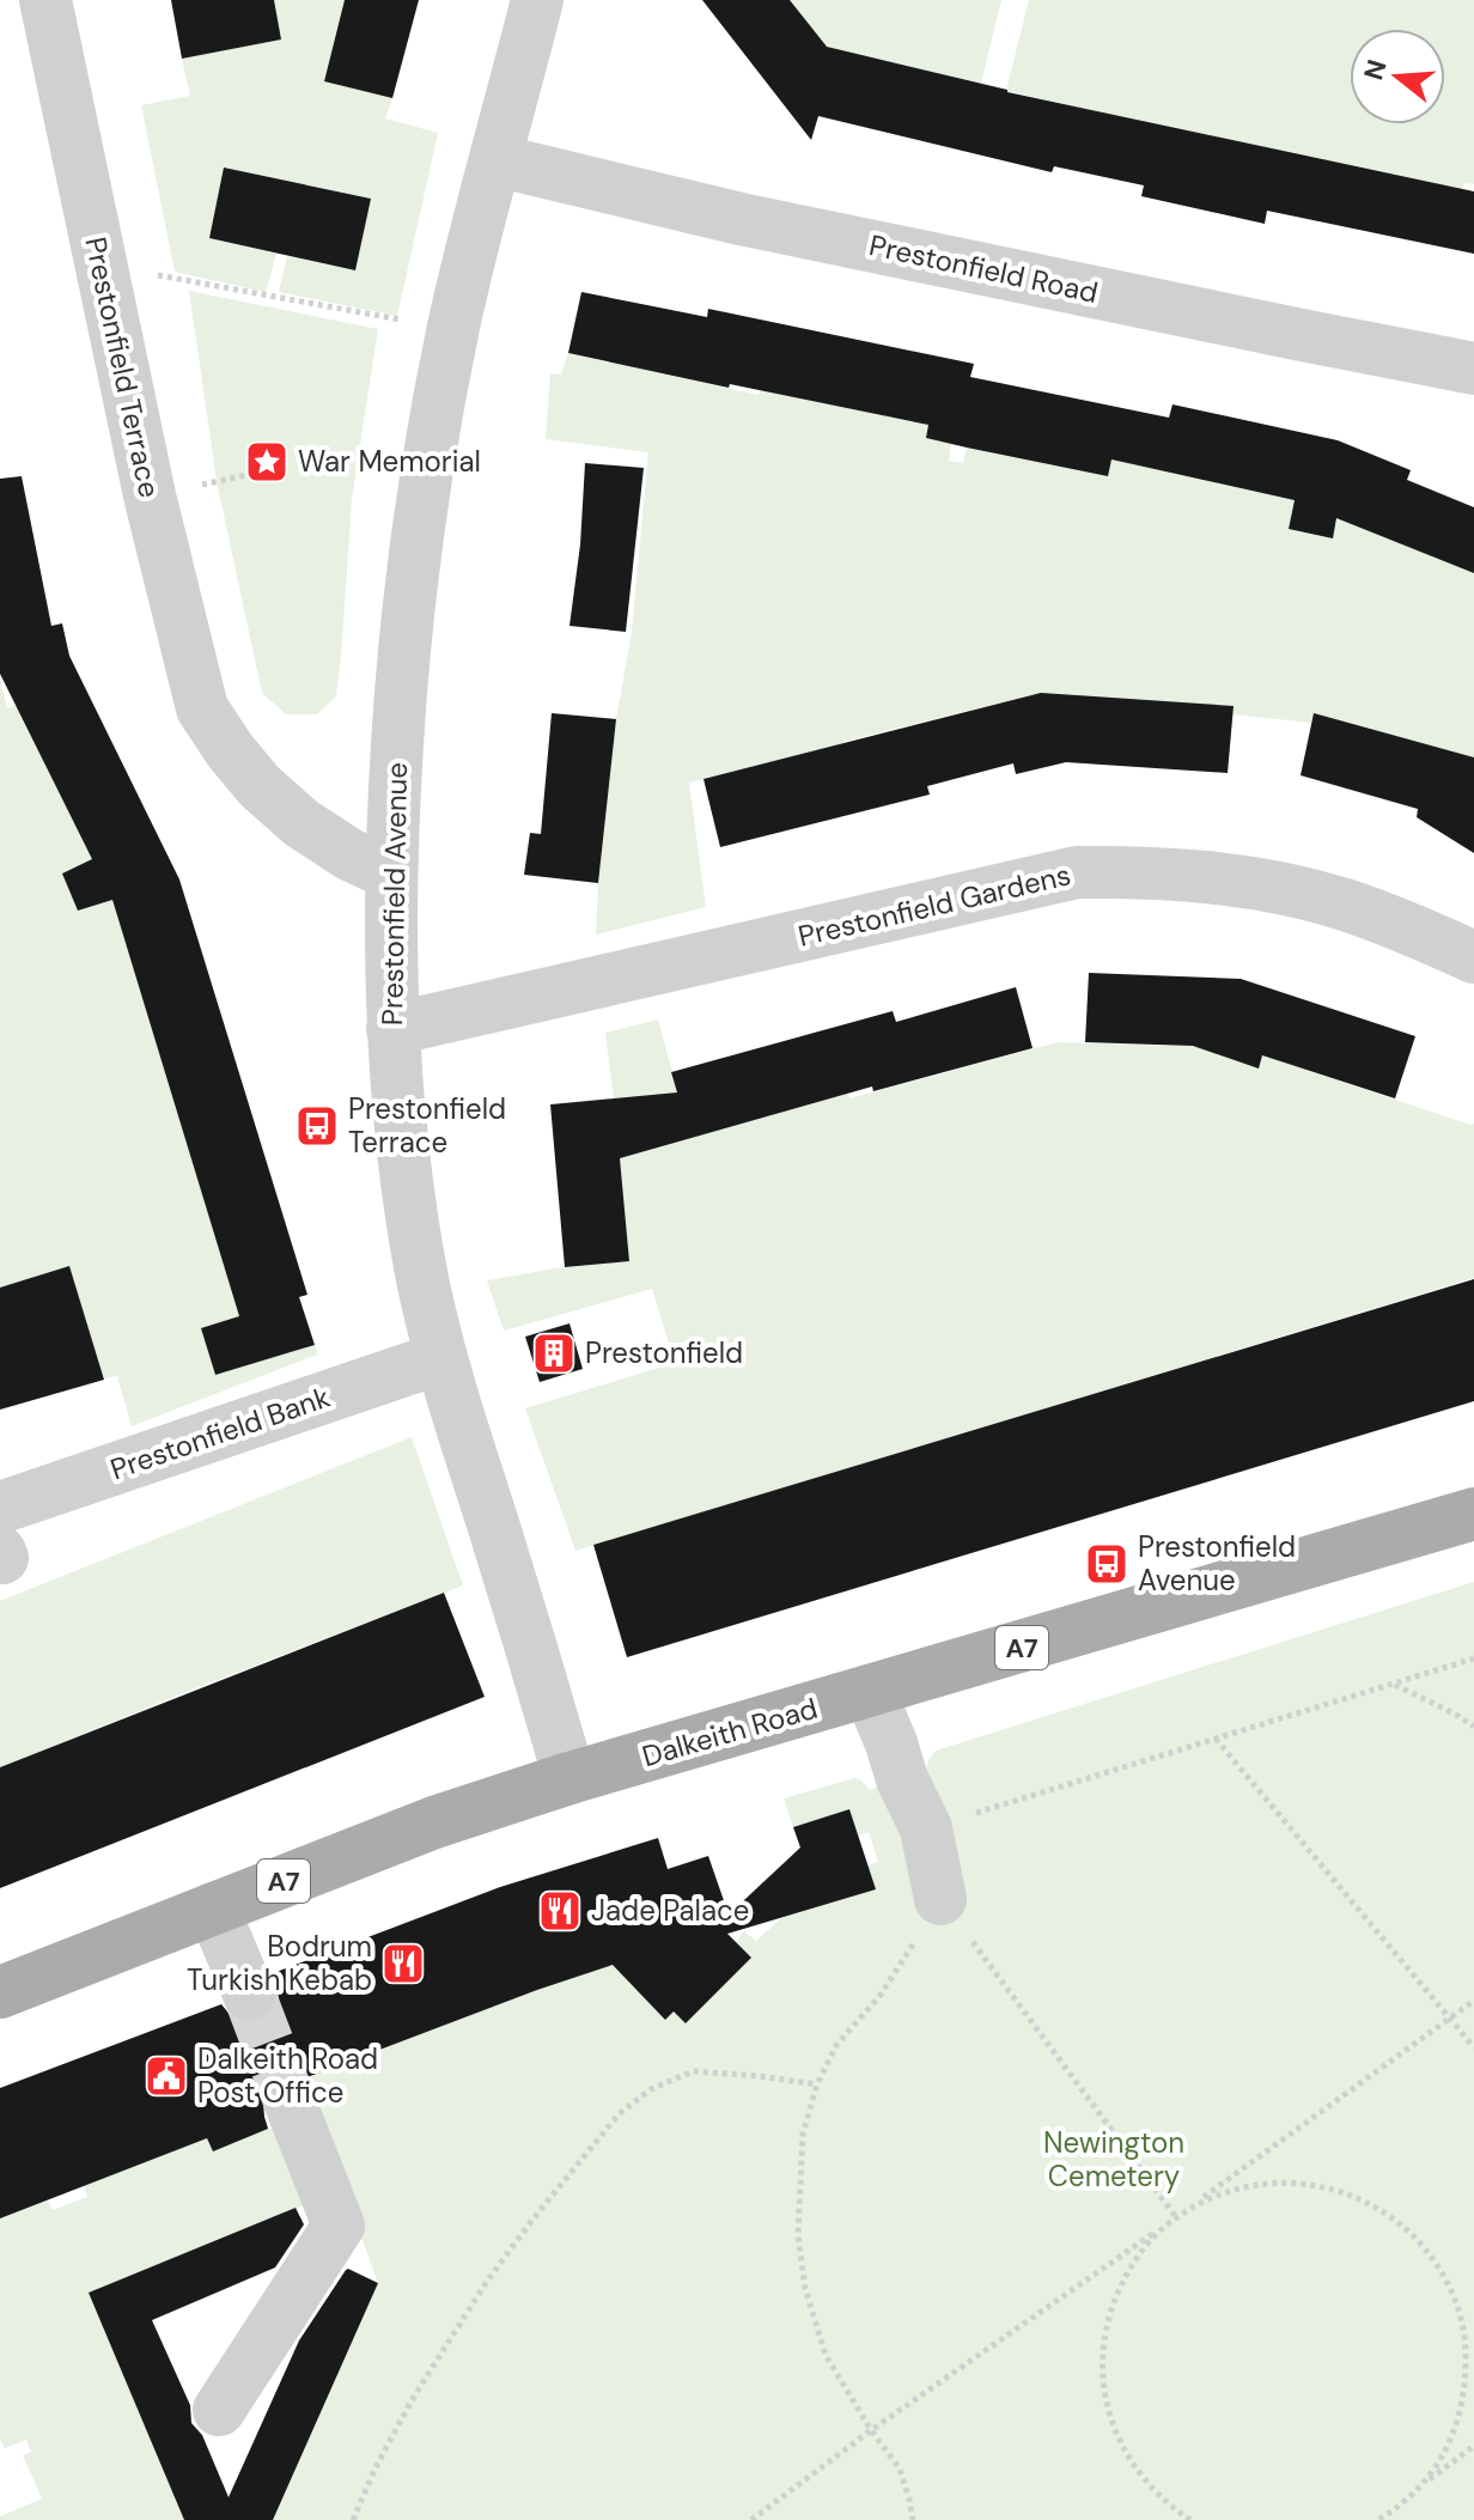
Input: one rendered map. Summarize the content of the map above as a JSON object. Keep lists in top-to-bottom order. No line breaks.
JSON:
{"streets":{"main road":["A7","Dalkeith Road"],"street":["Prestonfield Road","Prestonfield Terrace","Prestonfield Avenue","Prestonfield Gardens","Prestonfield Bank"]},"crossings":[["Prestonfield Road","Prestonfield Avenue"],["Prestonfield Terrace","Prestonfield Avenue"],["Prestonfield Avenue","Prestonfield Gardens"],["Prestonfield Avenue","Prestonfield Bank"],["Prestonfield Avenue","Dalkeith Road"]],"parks":["Newington Cemetery"],"places":{"place":["War Memorial"],"bus stop":["Prestonfield Terrace","Prestonfield Avenue"],"building":["Prestonfield"],"restaurant":["Jade Palace","Bodrum Turkish Kebab"],"public building":["Dalkeith Road Post Office"]},"north":"left"}
